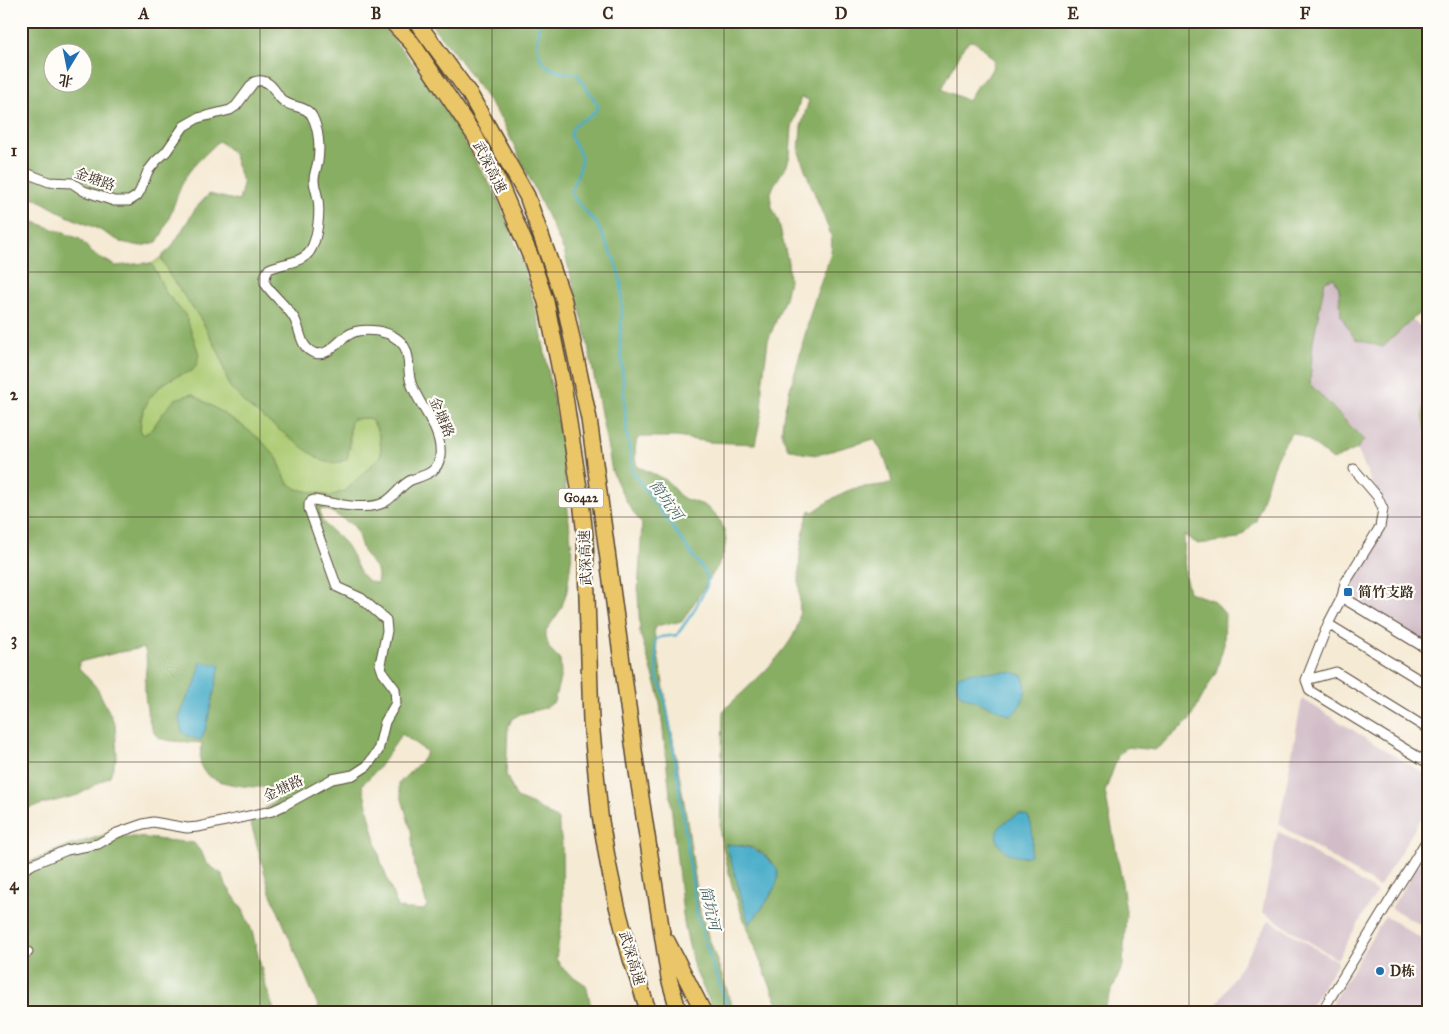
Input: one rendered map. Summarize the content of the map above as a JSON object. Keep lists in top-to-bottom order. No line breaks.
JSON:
{"streets":{"highway":["武深高速","G0422"],"street":["金塘路"]},"water":["简坑河"],"places":{"transit":["简竹支路"],"other":["D栋"]},"north":"bottom","grid":{"columns":["A","B","C","D","E","F"],"rows":["1","2","3","4"]}}
